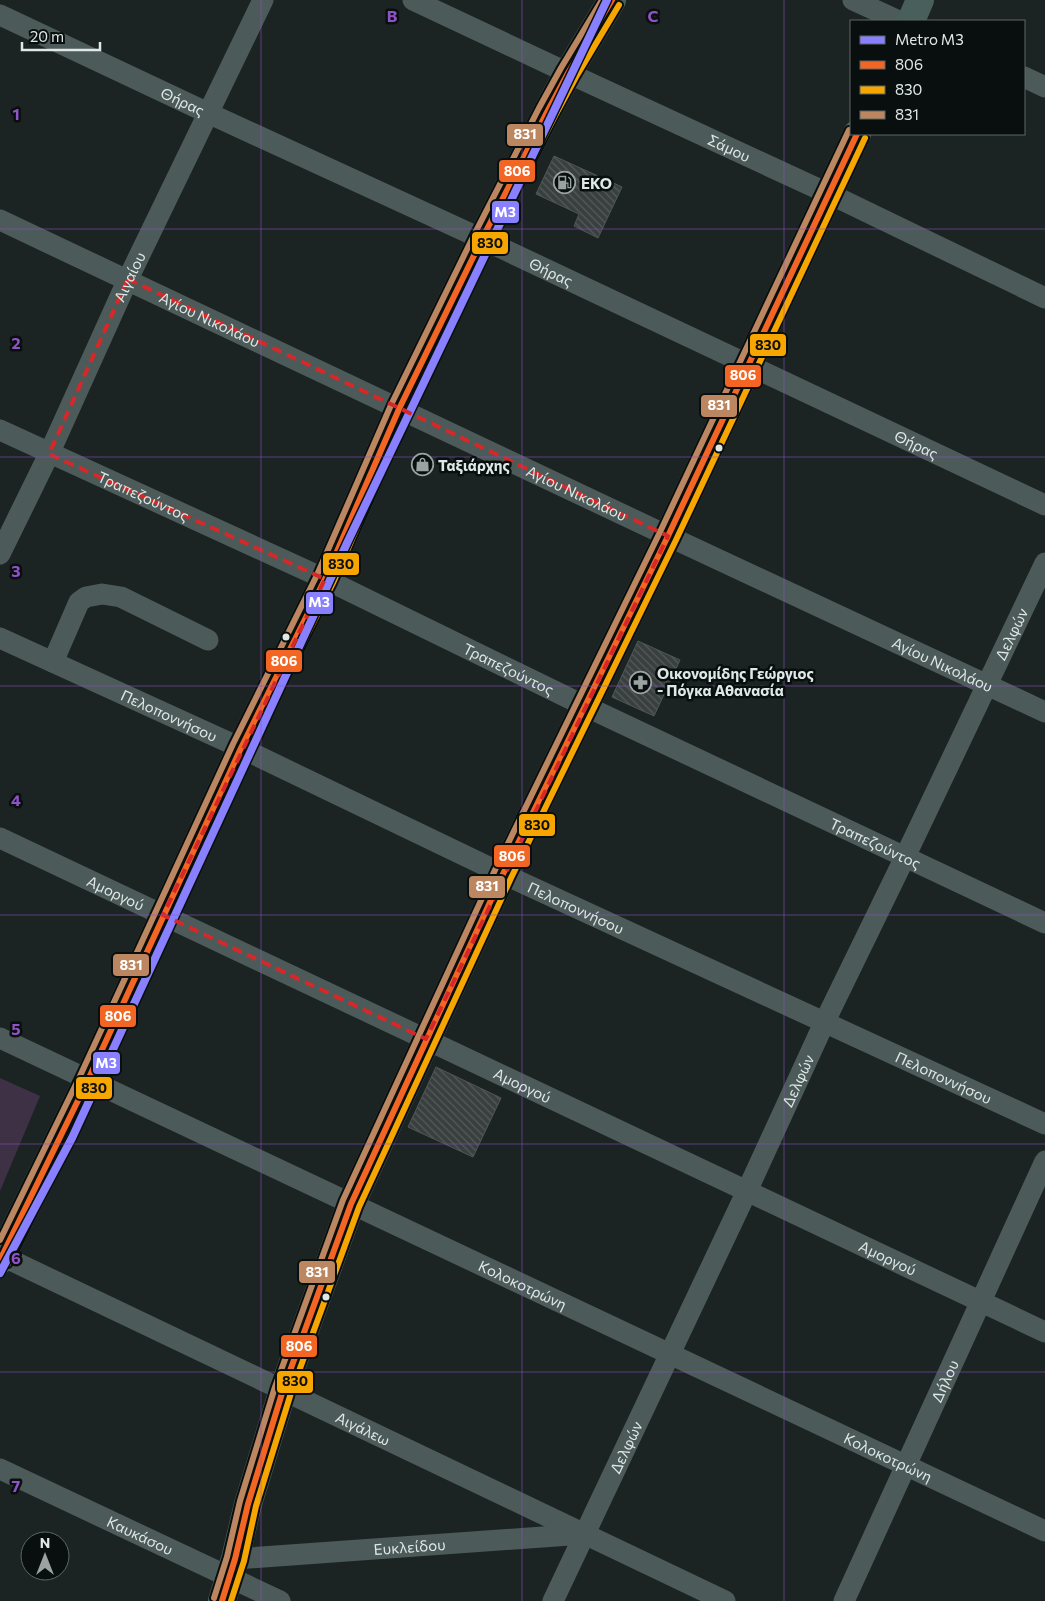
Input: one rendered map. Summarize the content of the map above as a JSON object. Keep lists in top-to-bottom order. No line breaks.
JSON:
{"streets":{"street":["Θήρας","Σάμου","Αιγαίου","Αγίου Νικολάου","Τραπεζούντος","Δελφών","Πελοποννήσου","Αμοργού","Κολοκοτρώνη","Δήλου","Αιγάλεω","Καυκάσου","Ευκλείδου"]},"crossings":[["Θήρας","Αιγαίου"],["Αιγαίου","Αγίου Νικολάου"],["Αιγαίου","Τραπεζούντος"],["Αγίου Νικολάου","Δελφών"],["Τραπεζούντος","Δελφών"],["Δελφών","Πελοποννήσου"],["Δελφών","Αμοργού"],["Δελφών","Κολοκοτρώνη"],["Δελφών","Αιγάλεω"],["Δελφών","Ευκλείδου"],["Αμοργού","Δήλου"],["Κολοκοτρώνη","Δήλου"],["Αιγάλεω","Ευκλείδου"],["Καυκάσου","Ευκλείδου"]],"places":{"fuel station":["EKO"],"shop":["Ταξιάρχης"],"pharmacy":["Οικονομίδης Γεώργιος - Πόγκα Αθανασία"]},"lines":["metro line Μ3","transit line 806","transit line 831","transit line 830"],"legend":["Metro Μ3","806","830","831"],"scale_bar":"20 m","north":"top","grid":{"columns":["B","C"],"rows":["1","2","3","4","5","6","7"]}}
